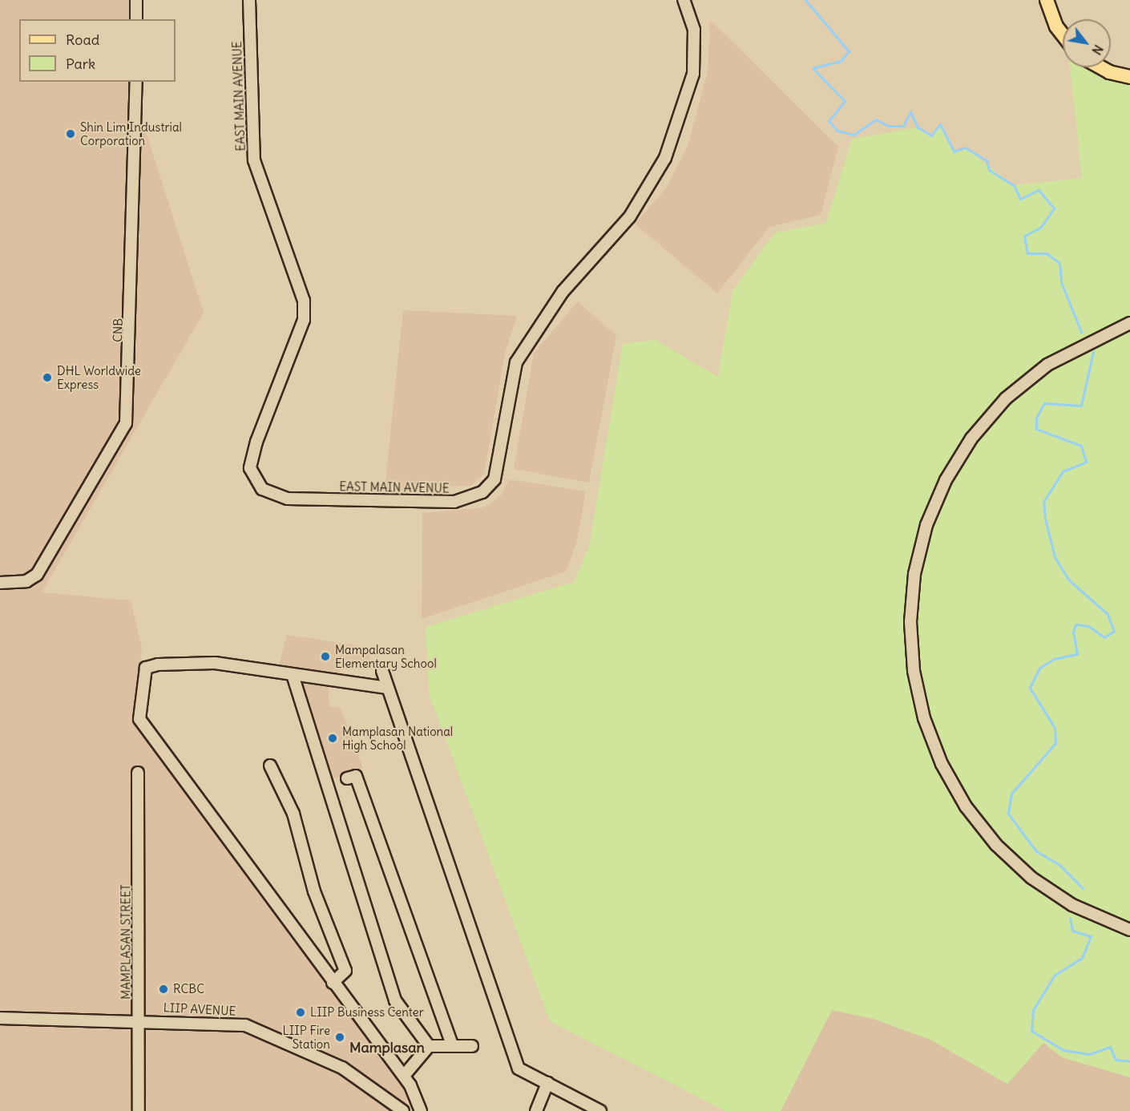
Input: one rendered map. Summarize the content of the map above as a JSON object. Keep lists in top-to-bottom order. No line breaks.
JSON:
{"streets":{"street":["EAST MAIN AVENUE","CNB","MAMPLASAN STREET","LIIP AVENUE"]},"crossings":[["MAMPLASAN STREET","LIIP AVENUE"]],"districts":["Mamplasan"],"places":["Shin Lim Industrial Corporation","DHL Worldwide Express","Mampalasan Elementary School","Mamplasan National High School","RCBC","LIIP Business Center","LIIP Fire Station"],"legend":["Road","Park"],"north":"bottom right"}
